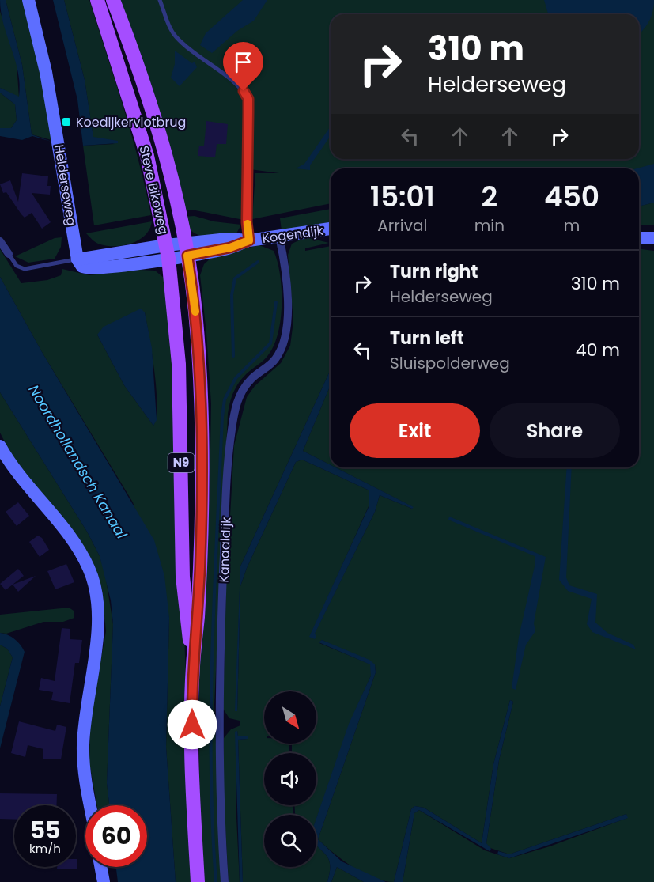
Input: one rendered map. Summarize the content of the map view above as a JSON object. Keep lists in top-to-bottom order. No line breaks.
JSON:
{"streets":{"main road":["Steve Bikoweg","N9","Kanaaldijk"],"street":["Helderseweg","Kogendijk"]},"crossings":[["Steve Bikoweg","Kanaaldijk"],["Kogendijk","Kanaaldijk"]],"water":["Noordhollandsch Kanaal"],"places":{"transit":["Koedijkervlotbrug"]},"north":"bottom right","page":{"turn":["310 m","Helderseweg"],"eta":["15:01","Arrival","2","min","450","m"],"list":[{"name":"Turn right","note":"Helderseweg","value":"310 m"},{"name":"Turn left","note":"Sluispolderweg","value":"40 m"}],"buttons":["Exit","Share"],"speed":"55 km/h","limit":"60"}}
